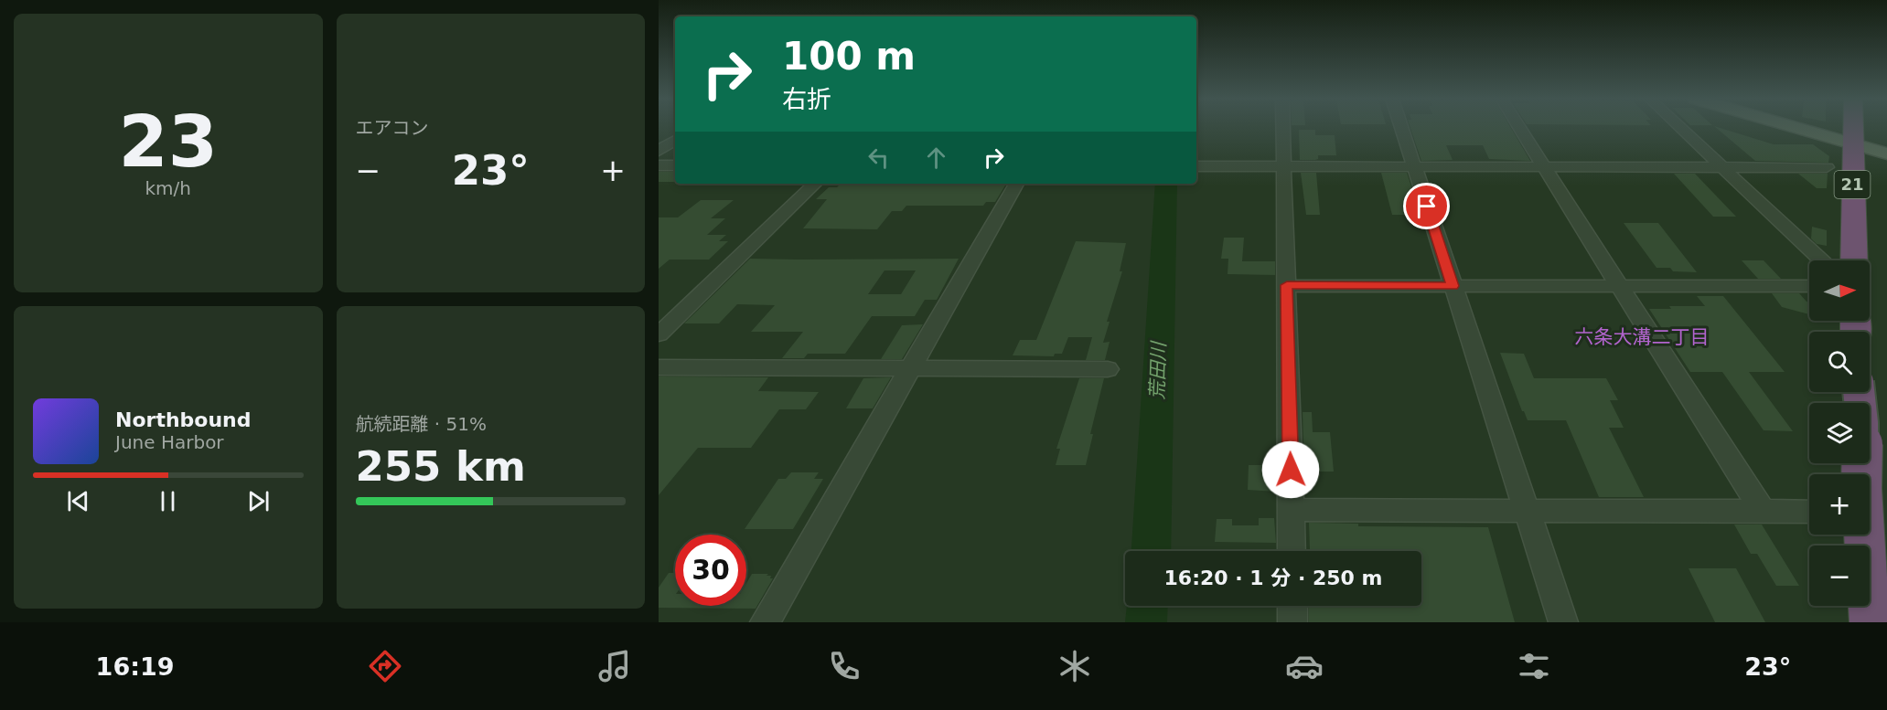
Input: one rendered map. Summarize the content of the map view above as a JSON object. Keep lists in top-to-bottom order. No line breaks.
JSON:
{"streets":{"highway":["21"]},"districts":["六条大溝二丁目"],"water":["荒田川"],"north":"right","page":{"tile":[["23","km/h"],"エアコン",["航続距離 · 51%","255 km"]],"turn":["100 m","右折"],"heat":["−","23°","+"],"map_buttons":["+","−"],"song":["Northbound","June Harbor"],"limit":"30","trip":"16:20 · 1 分 · 250 m","tabs":["16:19","23°"]}}
